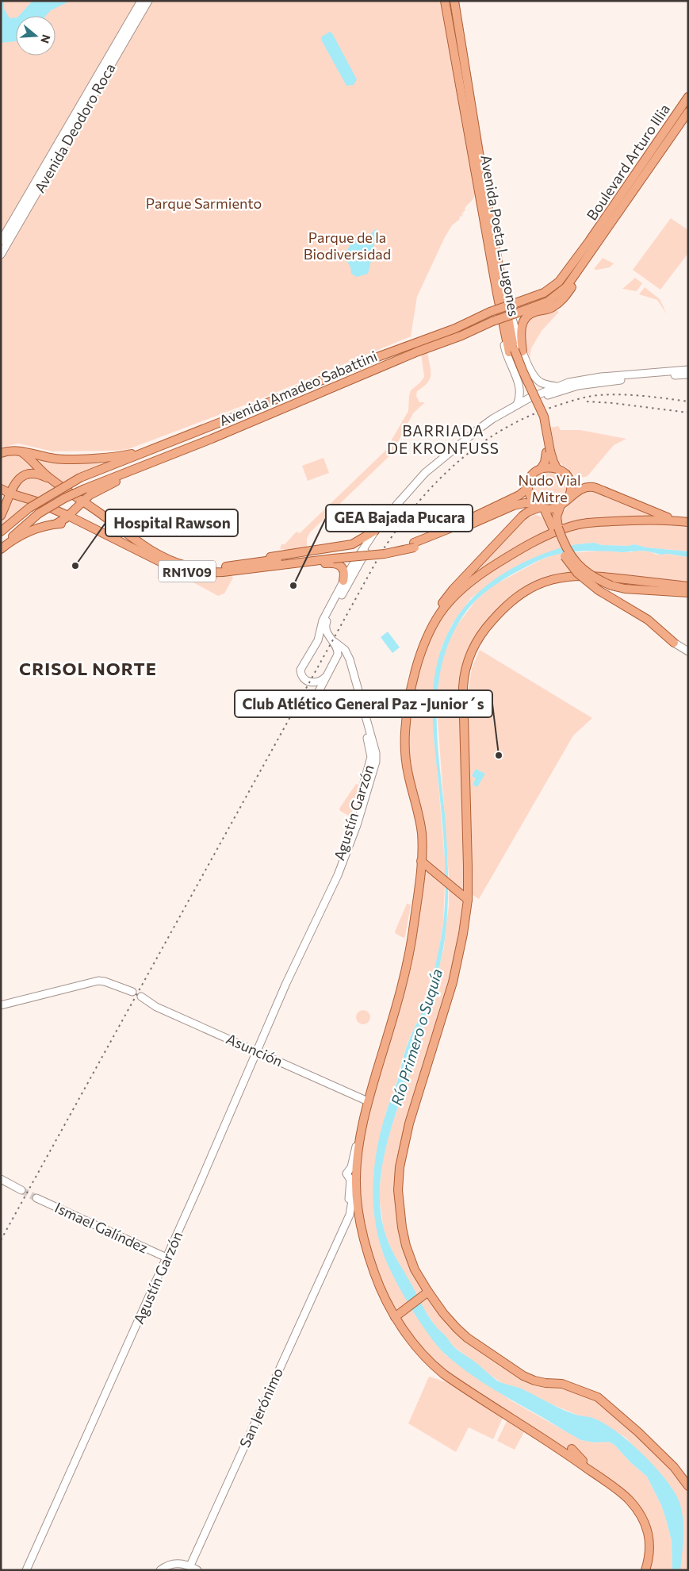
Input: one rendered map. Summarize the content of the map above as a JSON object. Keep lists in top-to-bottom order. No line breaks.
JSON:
{"streets":{"main road":["Avenida Deodoro Roca","Boulevard Arturo Illia","Avenida Poeta L. Lugones","Avenida Amadeo Sabattini","RN1V09","Agustín Garzón","Asunción","Ismael Galíndez","San Jerónimo"]},"crossings":[["Boulevard Arturo Illia","Avenida Amadeo Sabattini"],["Avenida Poeta L. Lugones","RN1V09"],["Agustín Garzón","Asunción"],["Agustín Garzón","Ismael Galíndez"]],"districts":["BARRIADA DE KRONFUSS","CRISOL NORTE"],"water":["Río Primero o Suquía"],"parks":["Parque Sarmiento","Parque de la Biodiversidad","Nudo Vial Mitre"],"places":["Hospital Rawson","GEA Bajada Pucara","Club Atlético General Paz -Junior´s"],"north":"right"}
